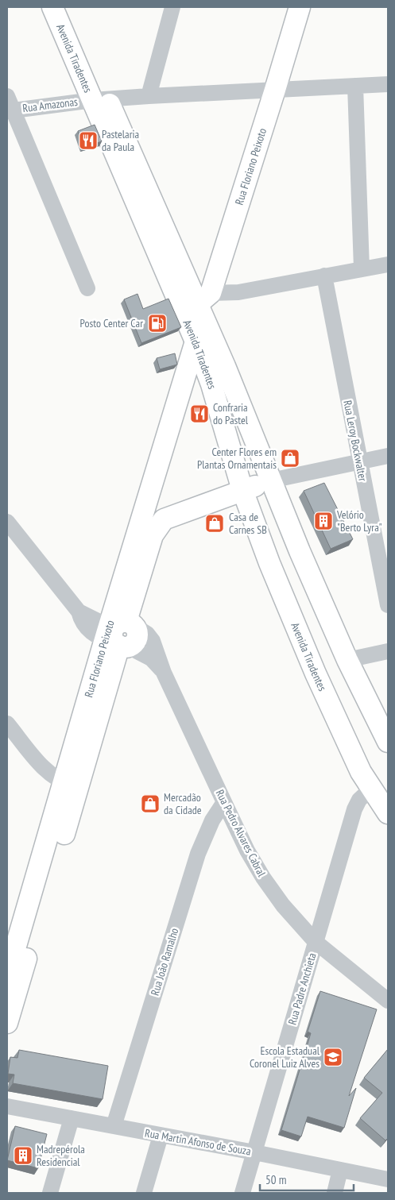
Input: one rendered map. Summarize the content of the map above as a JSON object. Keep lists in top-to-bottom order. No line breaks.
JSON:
{"streets":{"main road":["Avenida Tiradentes","Rua Floriano Peixoto"],"street":["Rua Amazonas","Rua Leroy Bockwalter","Rua Pedro Alvares Cabral","Rua João Ramalho","Rua Padre Anchieta","Rua Martin Afonso de Souza"]},"crossings":[["Avenida Tiradentes","Rua Amazonas"],["Avenida Tiradentes","Rua Floriano Peixoto"],["Avenida Tiradentes","Rua Padre Anchieta"],["Rua Amazonas","Rua Floriano Peixoto"],["Rua Floriano Peixoto","Rua Pedro Alvares Cabral"],["Rua Pedro Alvares Cabral","Rua João Ramalho"],["Rua Pedro Alvares Cabral","Rua Padre Anchieta"],["Rua João Ramalho","Rua Martin Afonso de Souza"],["Rua Padre Anchieta","Rua Martin Afonso de Souza"]],"places":{"restaurant":["Pastelaria da Paula","Confraria do Pastel"],"fuel station":["Posto Center Car"],"shop":["Center Flores em Plantas Ornamentais","Casa de Carnes SB","Mercadão da Cidade"],"building":["Velório \"Berto Lyra\"","Madrepérola Residencial"],"school or university":["Escola Estadual Coronel Luiz Alves"]},"scale_bar":"50 m"}
